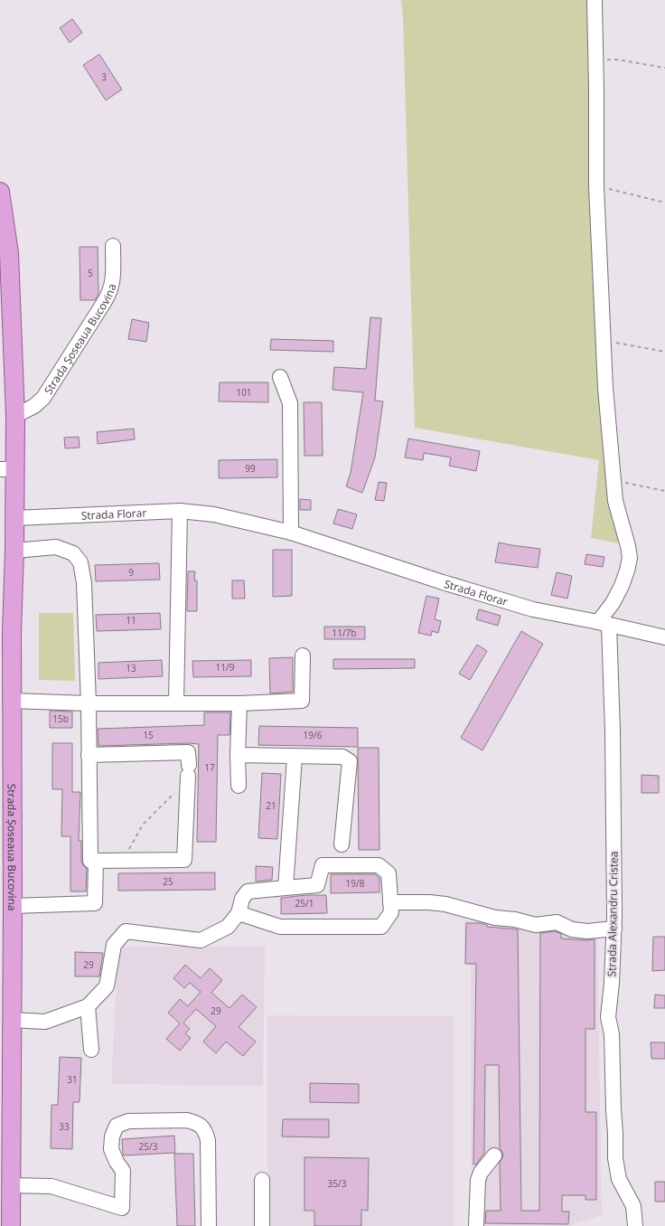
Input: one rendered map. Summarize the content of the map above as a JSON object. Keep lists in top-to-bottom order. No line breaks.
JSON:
{"streets":{"main road":["Strada Șoseaua Bucovina"],"street":["Strada Florar","Strada Alexandru Cristea"]},"crossings":[["Strada Șoseaua Bucovina","Strada Florar"],["Strada Florar","Strada Alexandru Cristea"]],"house_numbers":["3","5","101","99","9","11","11/7b","11/9","13","15b","15","19/6","17","21","25","19/8","25/1","29","29","31","33","25/3","35/3"]}
